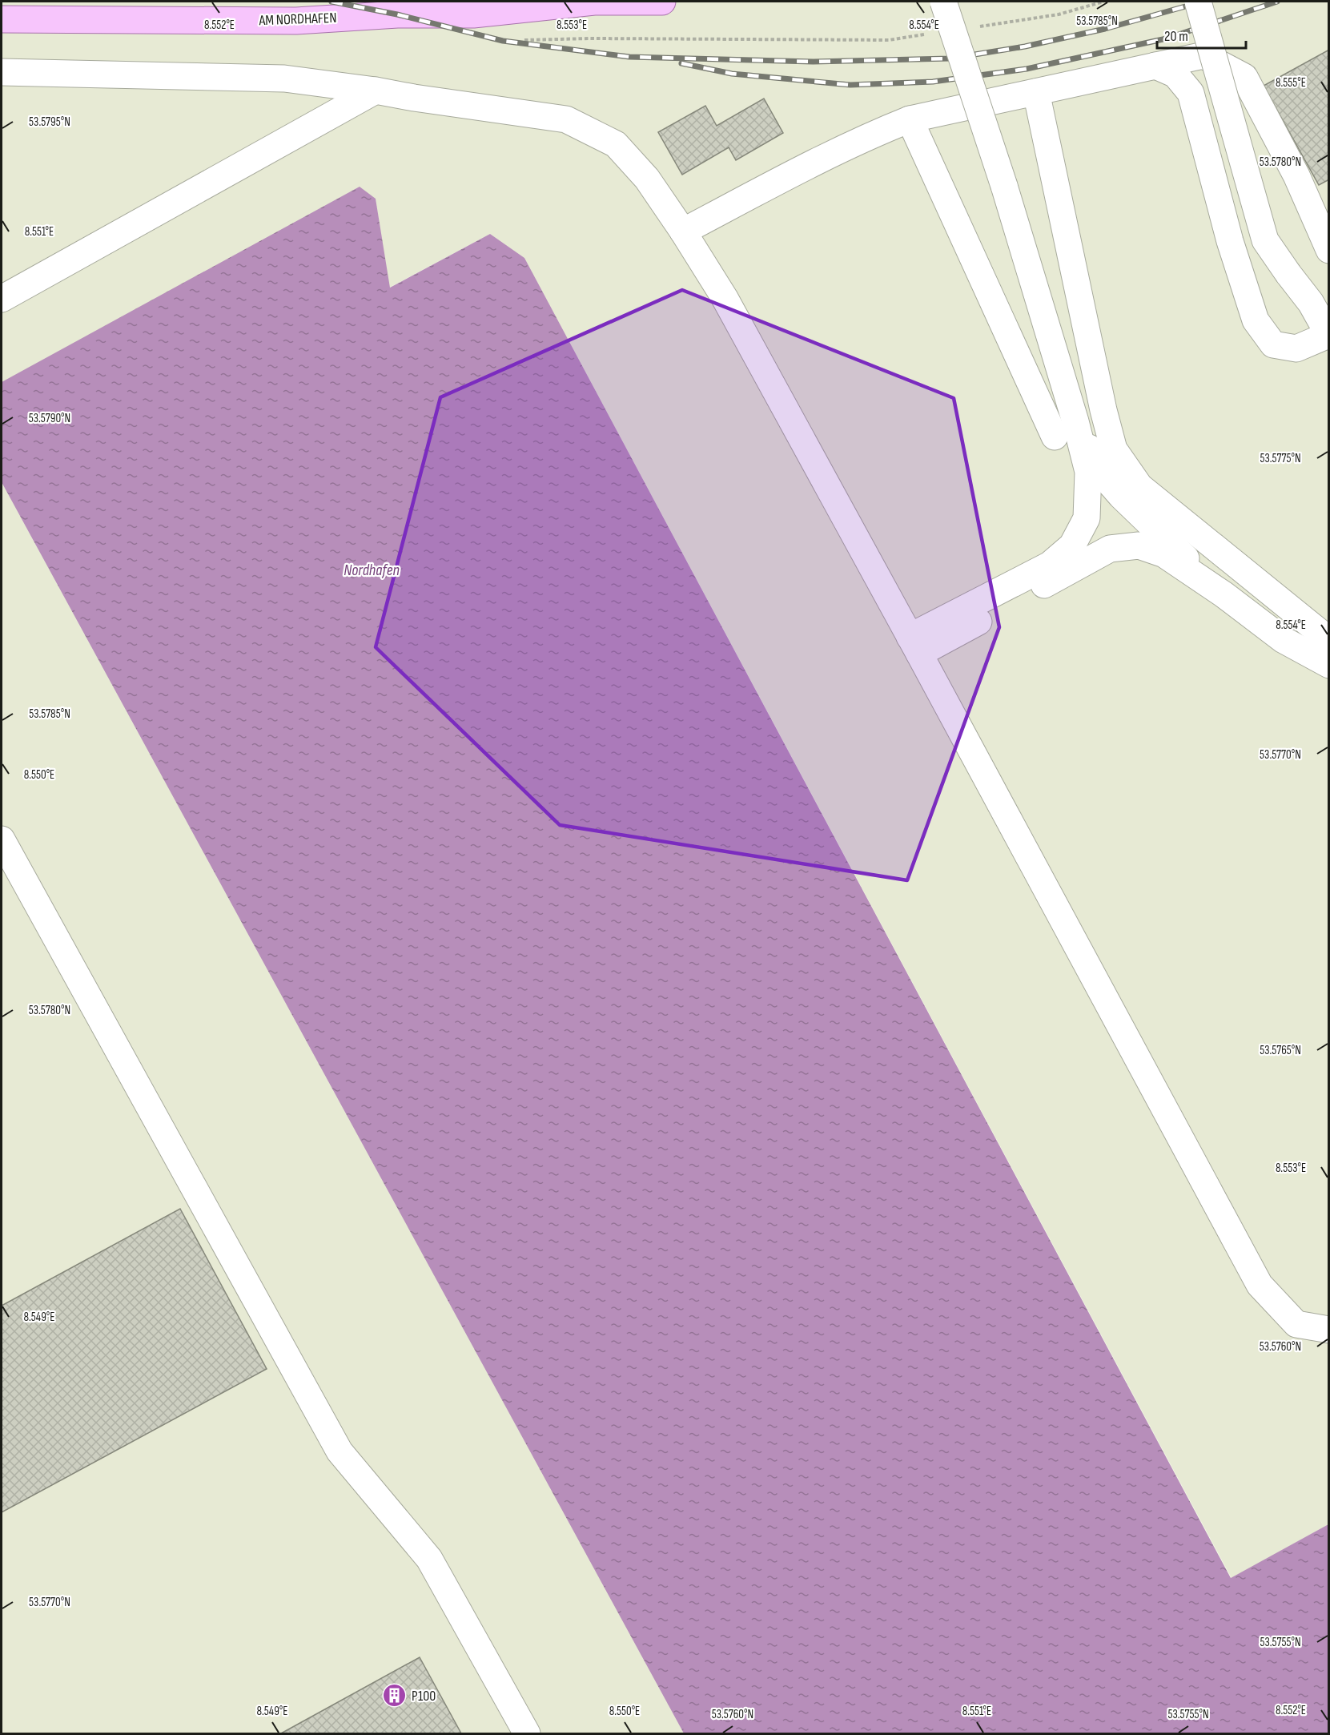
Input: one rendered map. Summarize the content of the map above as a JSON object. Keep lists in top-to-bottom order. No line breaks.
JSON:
{"streets":{"main road":["AM NORDHAFEN"]},"water":["Nordhafen"],"places":{"building":["P100"]},"scale_bar":"20 m","coordinates":["53.5785°N","8.552°E","8.553°E","8.554°E","8.555°E","53.5795°N","53.5780°N","8.551°E","53.5790°N","53.5775°N","53.5770°N","8.550°E","53.5765°N","8.549°E","53.5760°N","53.5755°N"]}
